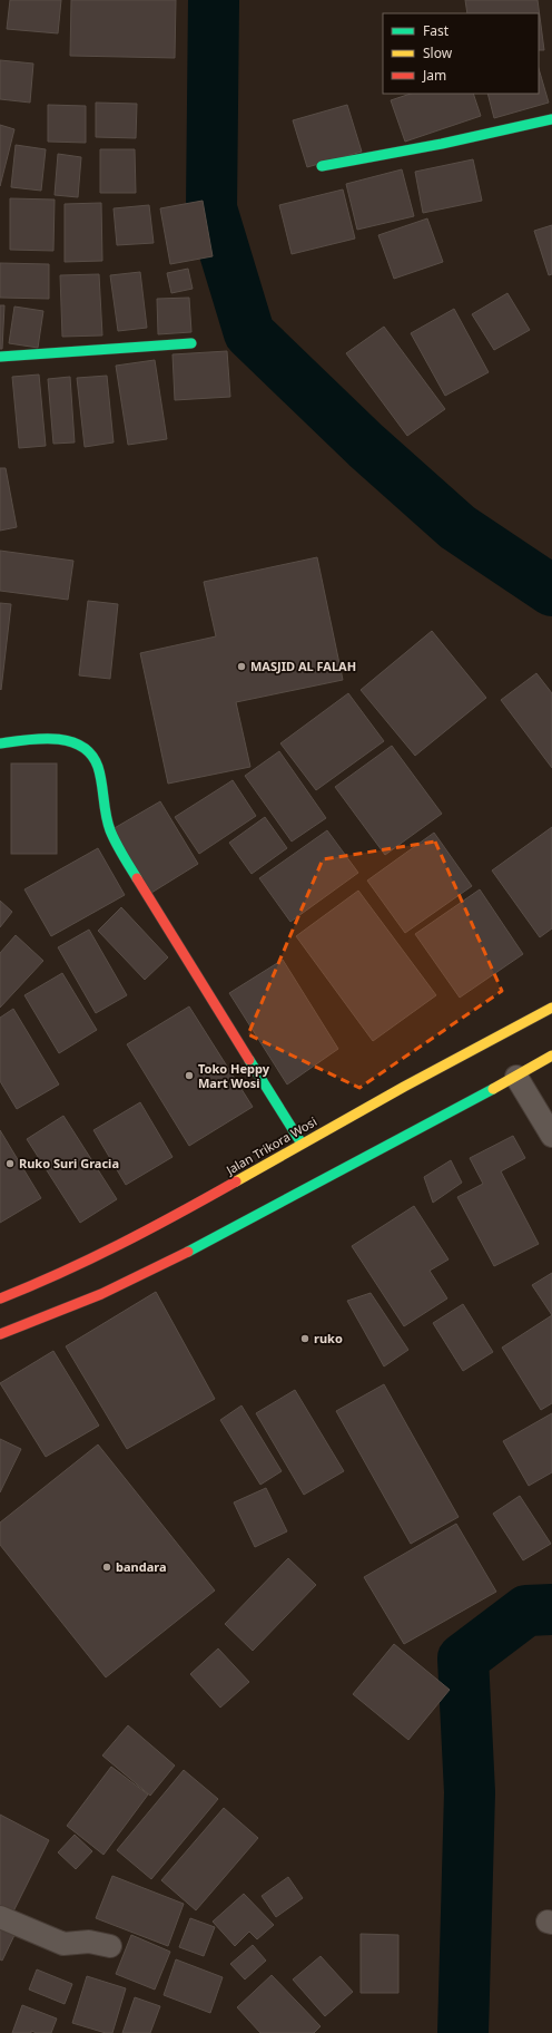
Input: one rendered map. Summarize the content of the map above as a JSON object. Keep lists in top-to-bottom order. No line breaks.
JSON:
{"streets":{"main road":["Jalan Trikora Wosi"]},"places":["MASJID AL FALAH","Toko Heppy Mart Wosi","Ruko Suri Gracia","ruko","bandara"],"legend":["Fast","Slow","Jam"]}
